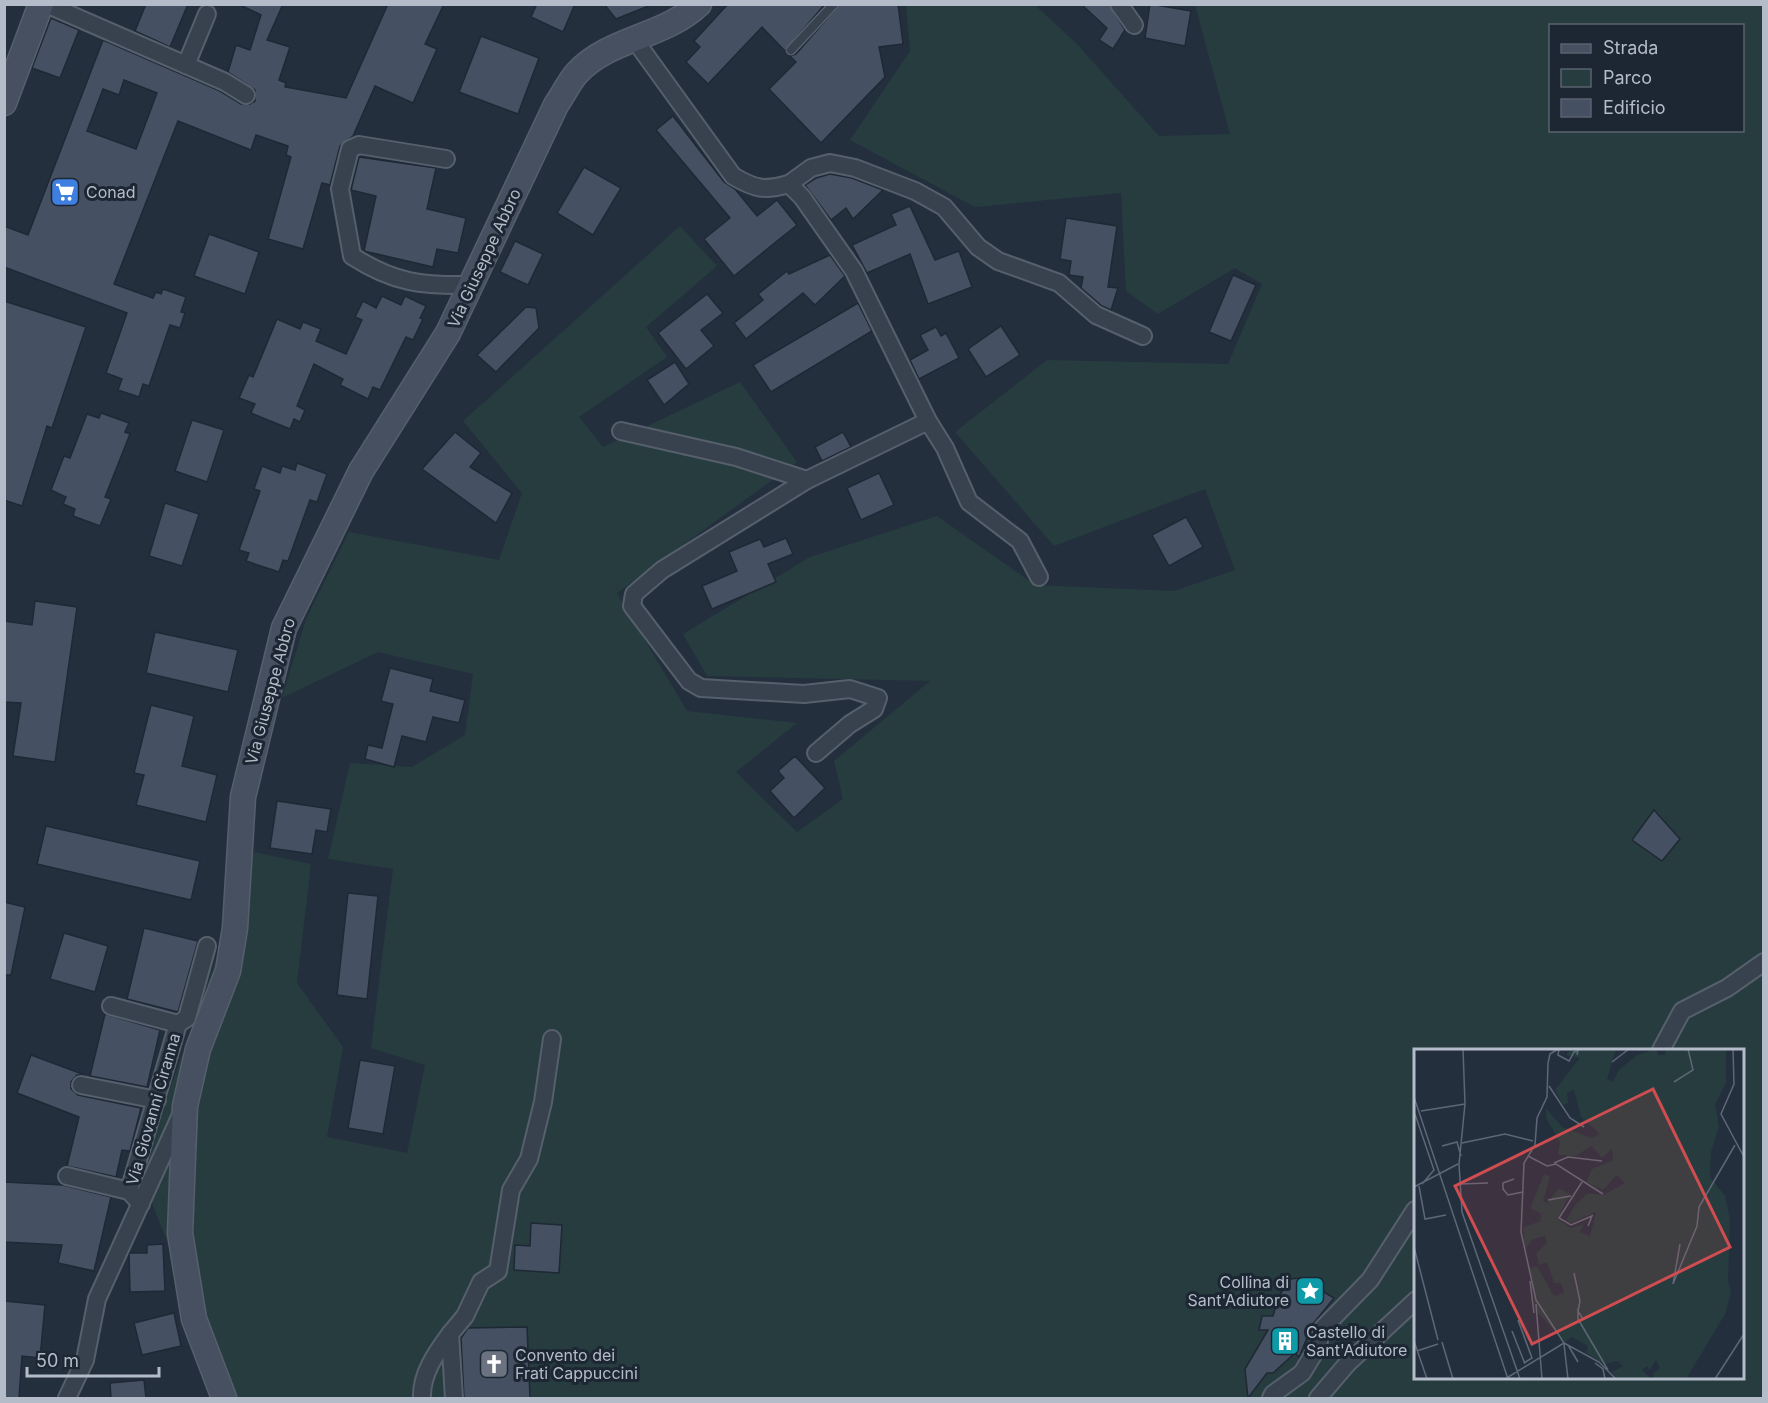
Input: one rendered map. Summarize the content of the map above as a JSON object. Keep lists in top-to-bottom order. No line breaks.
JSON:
{"streets":{"street":["Via Giuseppe Abbro","Via Giovanni Ciranna"]},"places":{"supermarket":["Conad"],"place":["Collina di Sant'Adiutore"],"building":["Castello di Sant'Adiutore"],"church":["Convento dei Frati Cappuccini"]},"legend":["Strada","Parco","Edificio"],"scale_bar":"50 m"}
